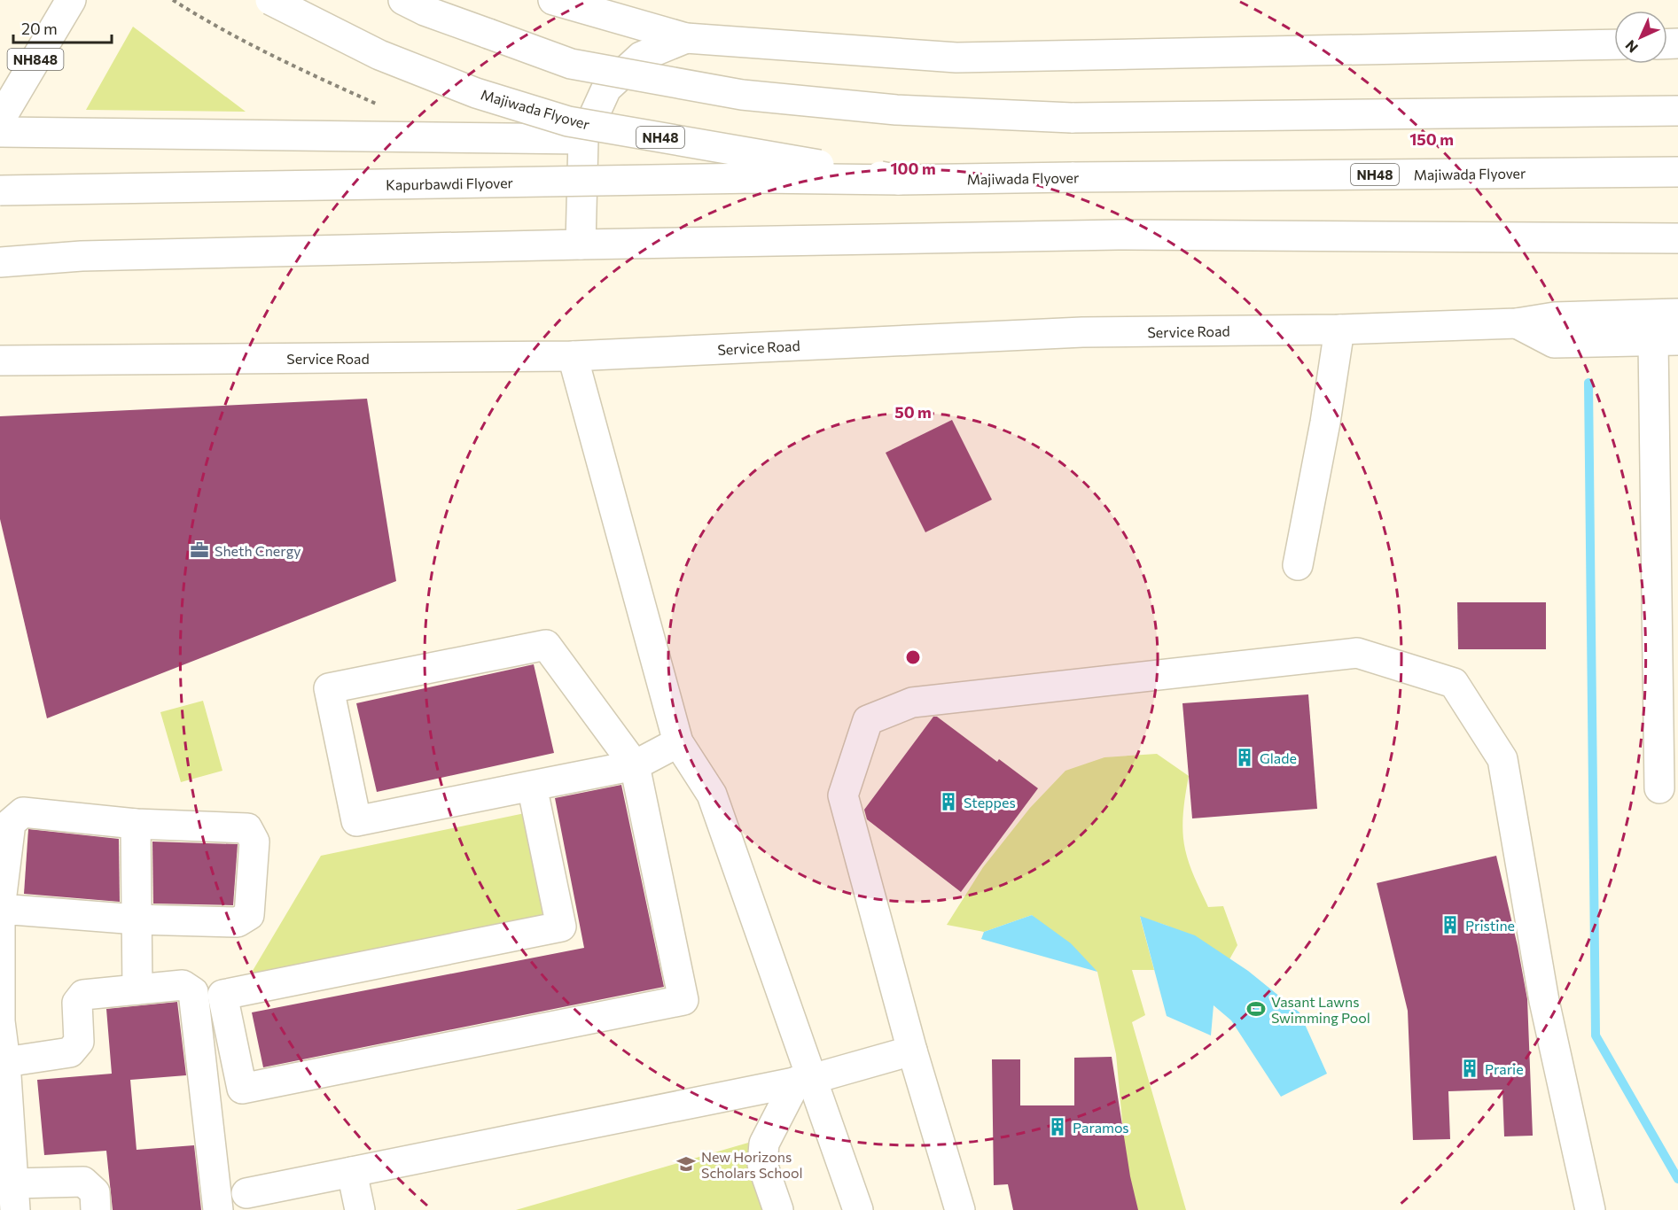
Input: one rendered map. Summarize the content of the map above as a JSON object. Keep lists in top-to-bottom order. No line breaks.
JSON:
{"streets":{"main road":["NH848","Majiwada Flyover","NH48","Kapurbawdi Flyover","Service Road"]},"crossings":[["Majiwada Flyover","Kapurbawdi Flyover"]],"places":{"office":["Sheth Cnergy"],"building":["Glade","Steppes","Pristine","Prarie","Paramos"],"sports":["Vasant Lawns Swimming Pool"],"school or university":["New Horizons Scholars School"]},"scale_bar":"20 m","north":"bottom left","rings":["150 m","100 m","50 m"]}
